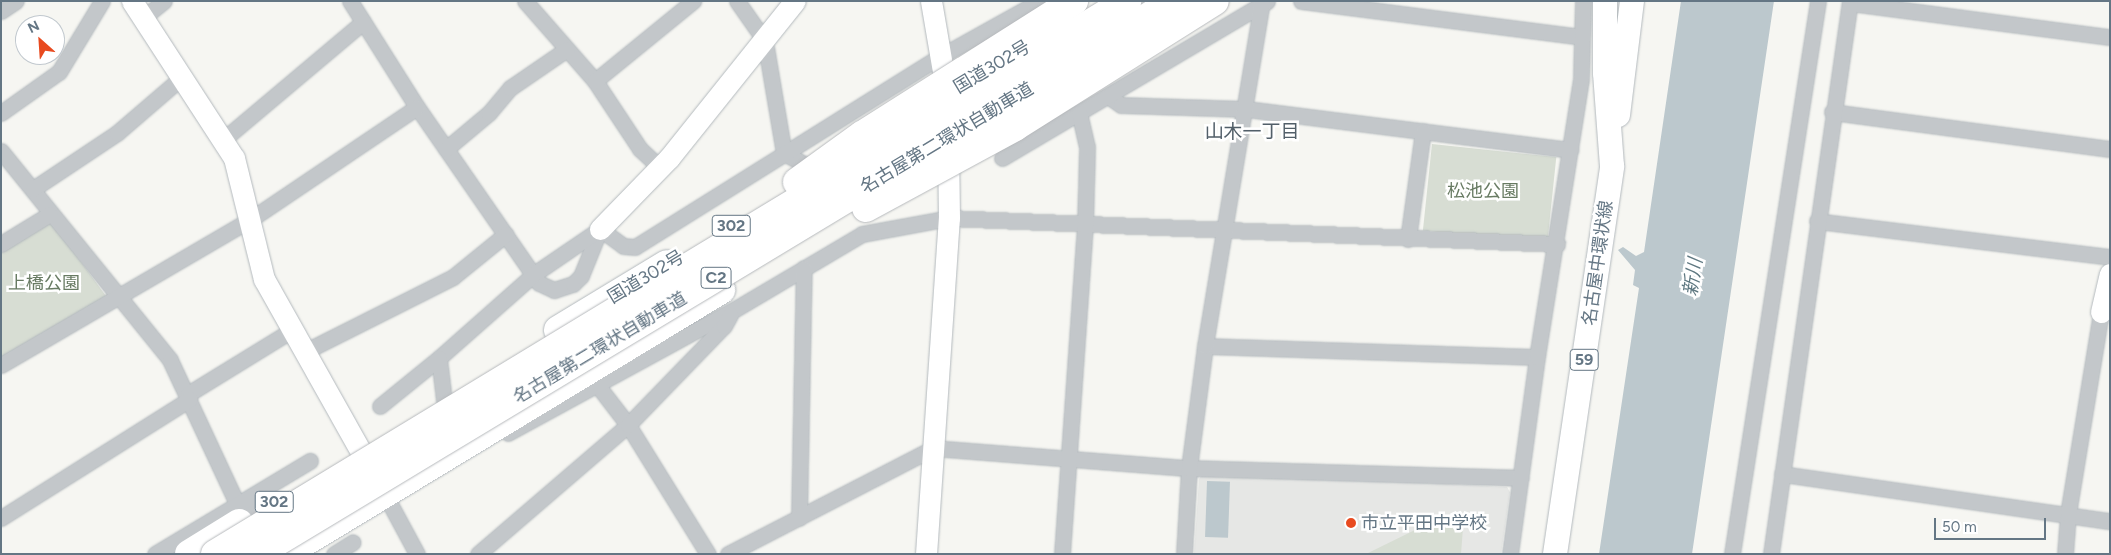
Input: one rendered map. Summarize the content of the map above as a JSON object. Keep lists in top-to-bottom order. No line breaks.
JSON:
{"streets":{"highway":["国道302号","名古屋第二環状自動車道","302","C2"],"main road":["名古屋中環状線","59"]},"districts":["山木一丁目"],"water":["新川"],"parks":["松池公園","上橋公園"],"places":["市立平田中学校"],"scale_bar":"50 m","north":"top left"}
